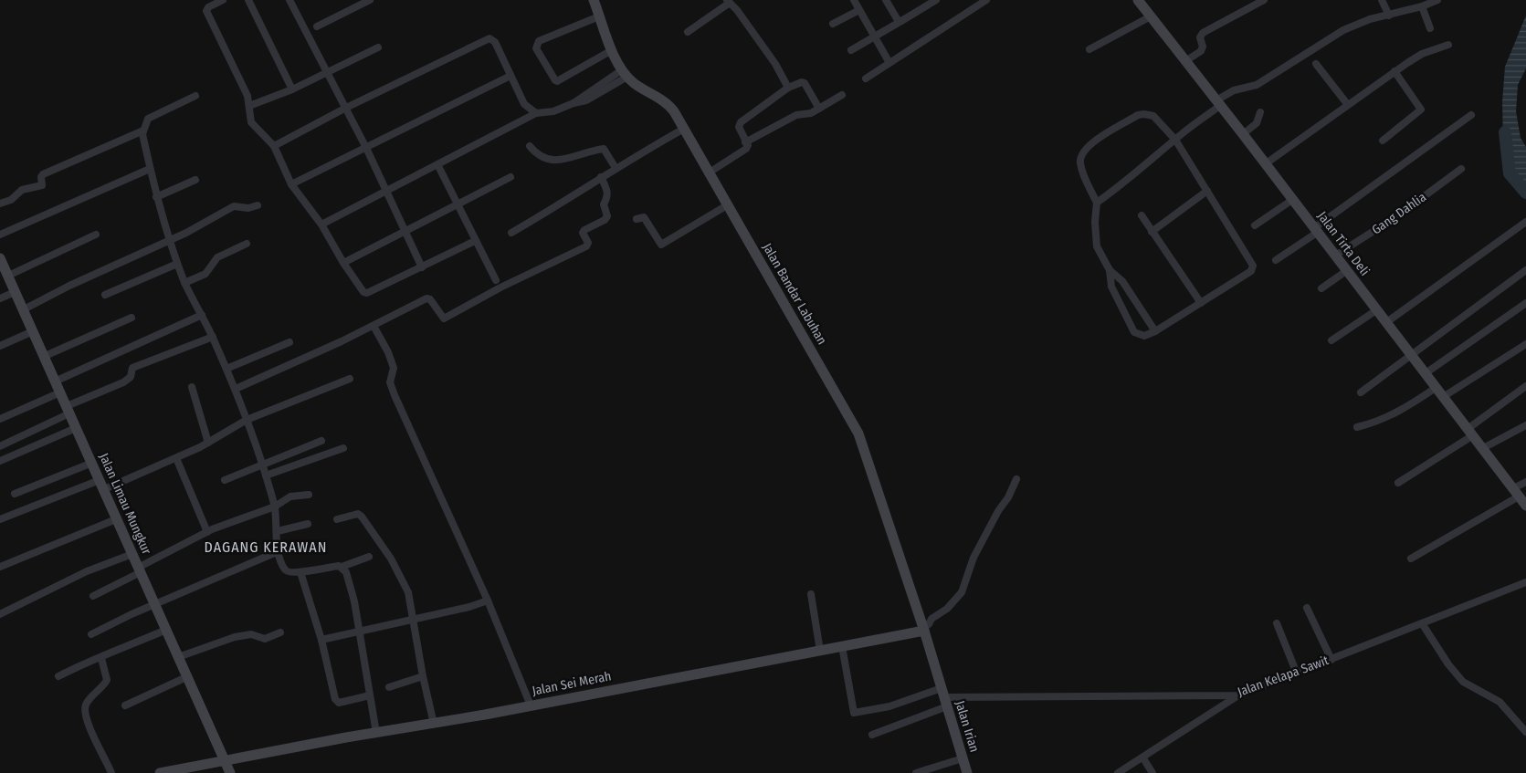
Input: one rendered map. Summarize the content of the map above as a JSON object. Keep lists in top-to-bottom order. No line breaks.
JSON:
{"streets":{"street":["Gang Dahlia","Jalan Tirta Deli","Jalan Bandar Labuhan","Jalan Limau Mungkur","Jalan Kelapa Sawit","Jalan Sei Merah","Jalan Irian"]},"crossings":[["Gang Dahlia","Jalan Tirta Deli"],["Jalan Bandar Labuhan","Jalan Kelapa Sawit"],["Jalan Bandar Labuhan","Jalan Sei Merah"],["Jalan Bandar Labuhan","Jalan Irian"],["Jalan Limau Mungkur","Jalan Sei Merah"],["Jalan Kelapa Sawit","Jalan Irian"]],"districts":["DAGANG KERAWAN"]}
